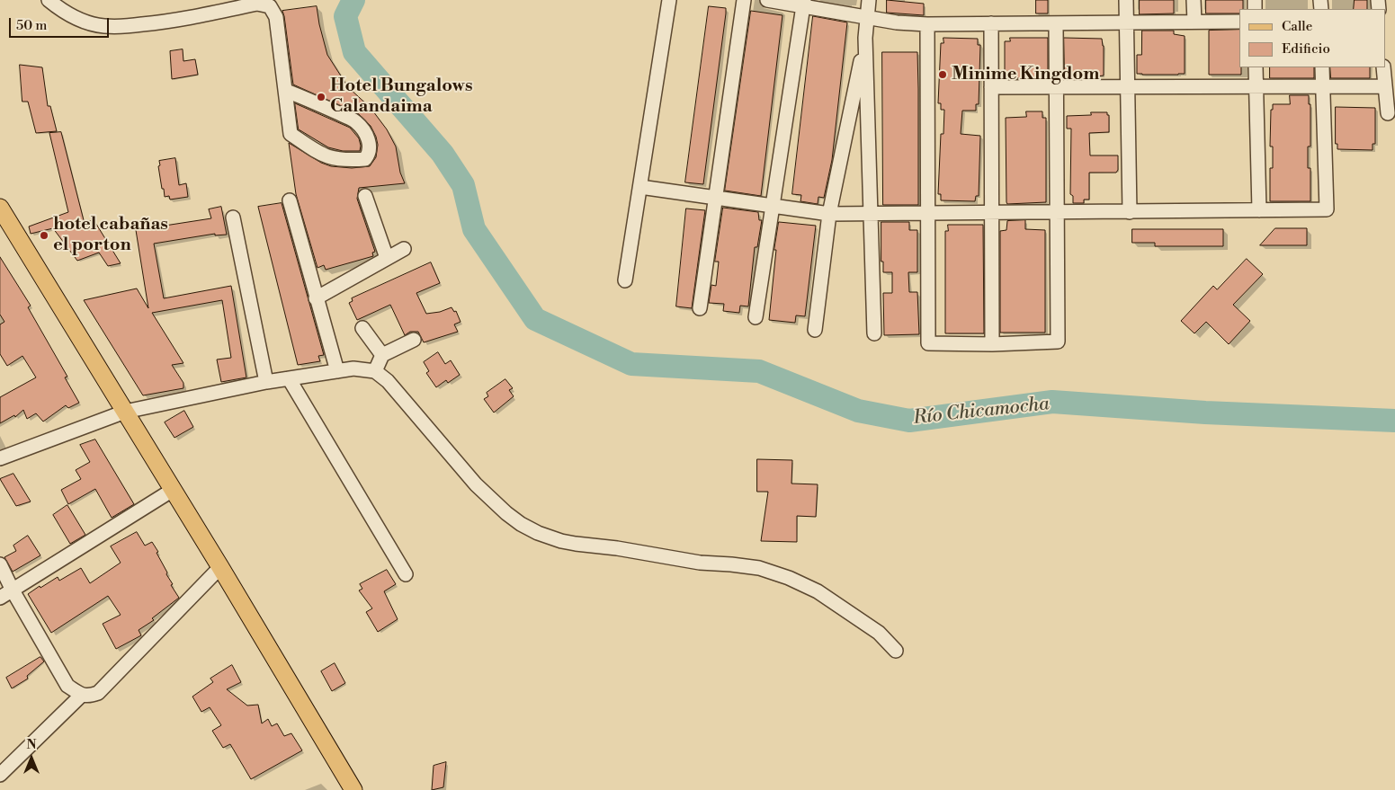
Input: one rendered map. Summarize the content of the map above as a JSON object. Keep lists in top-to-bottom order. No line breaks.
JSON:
{"water":["Río Chicamocha"],"places":["Minime Kingdom","Hotel Bungalows Calandaima","hotel cabañas el porton"],"legend":["Calle","Edificio"],"scale_bar":"50 m","north":"top"}
